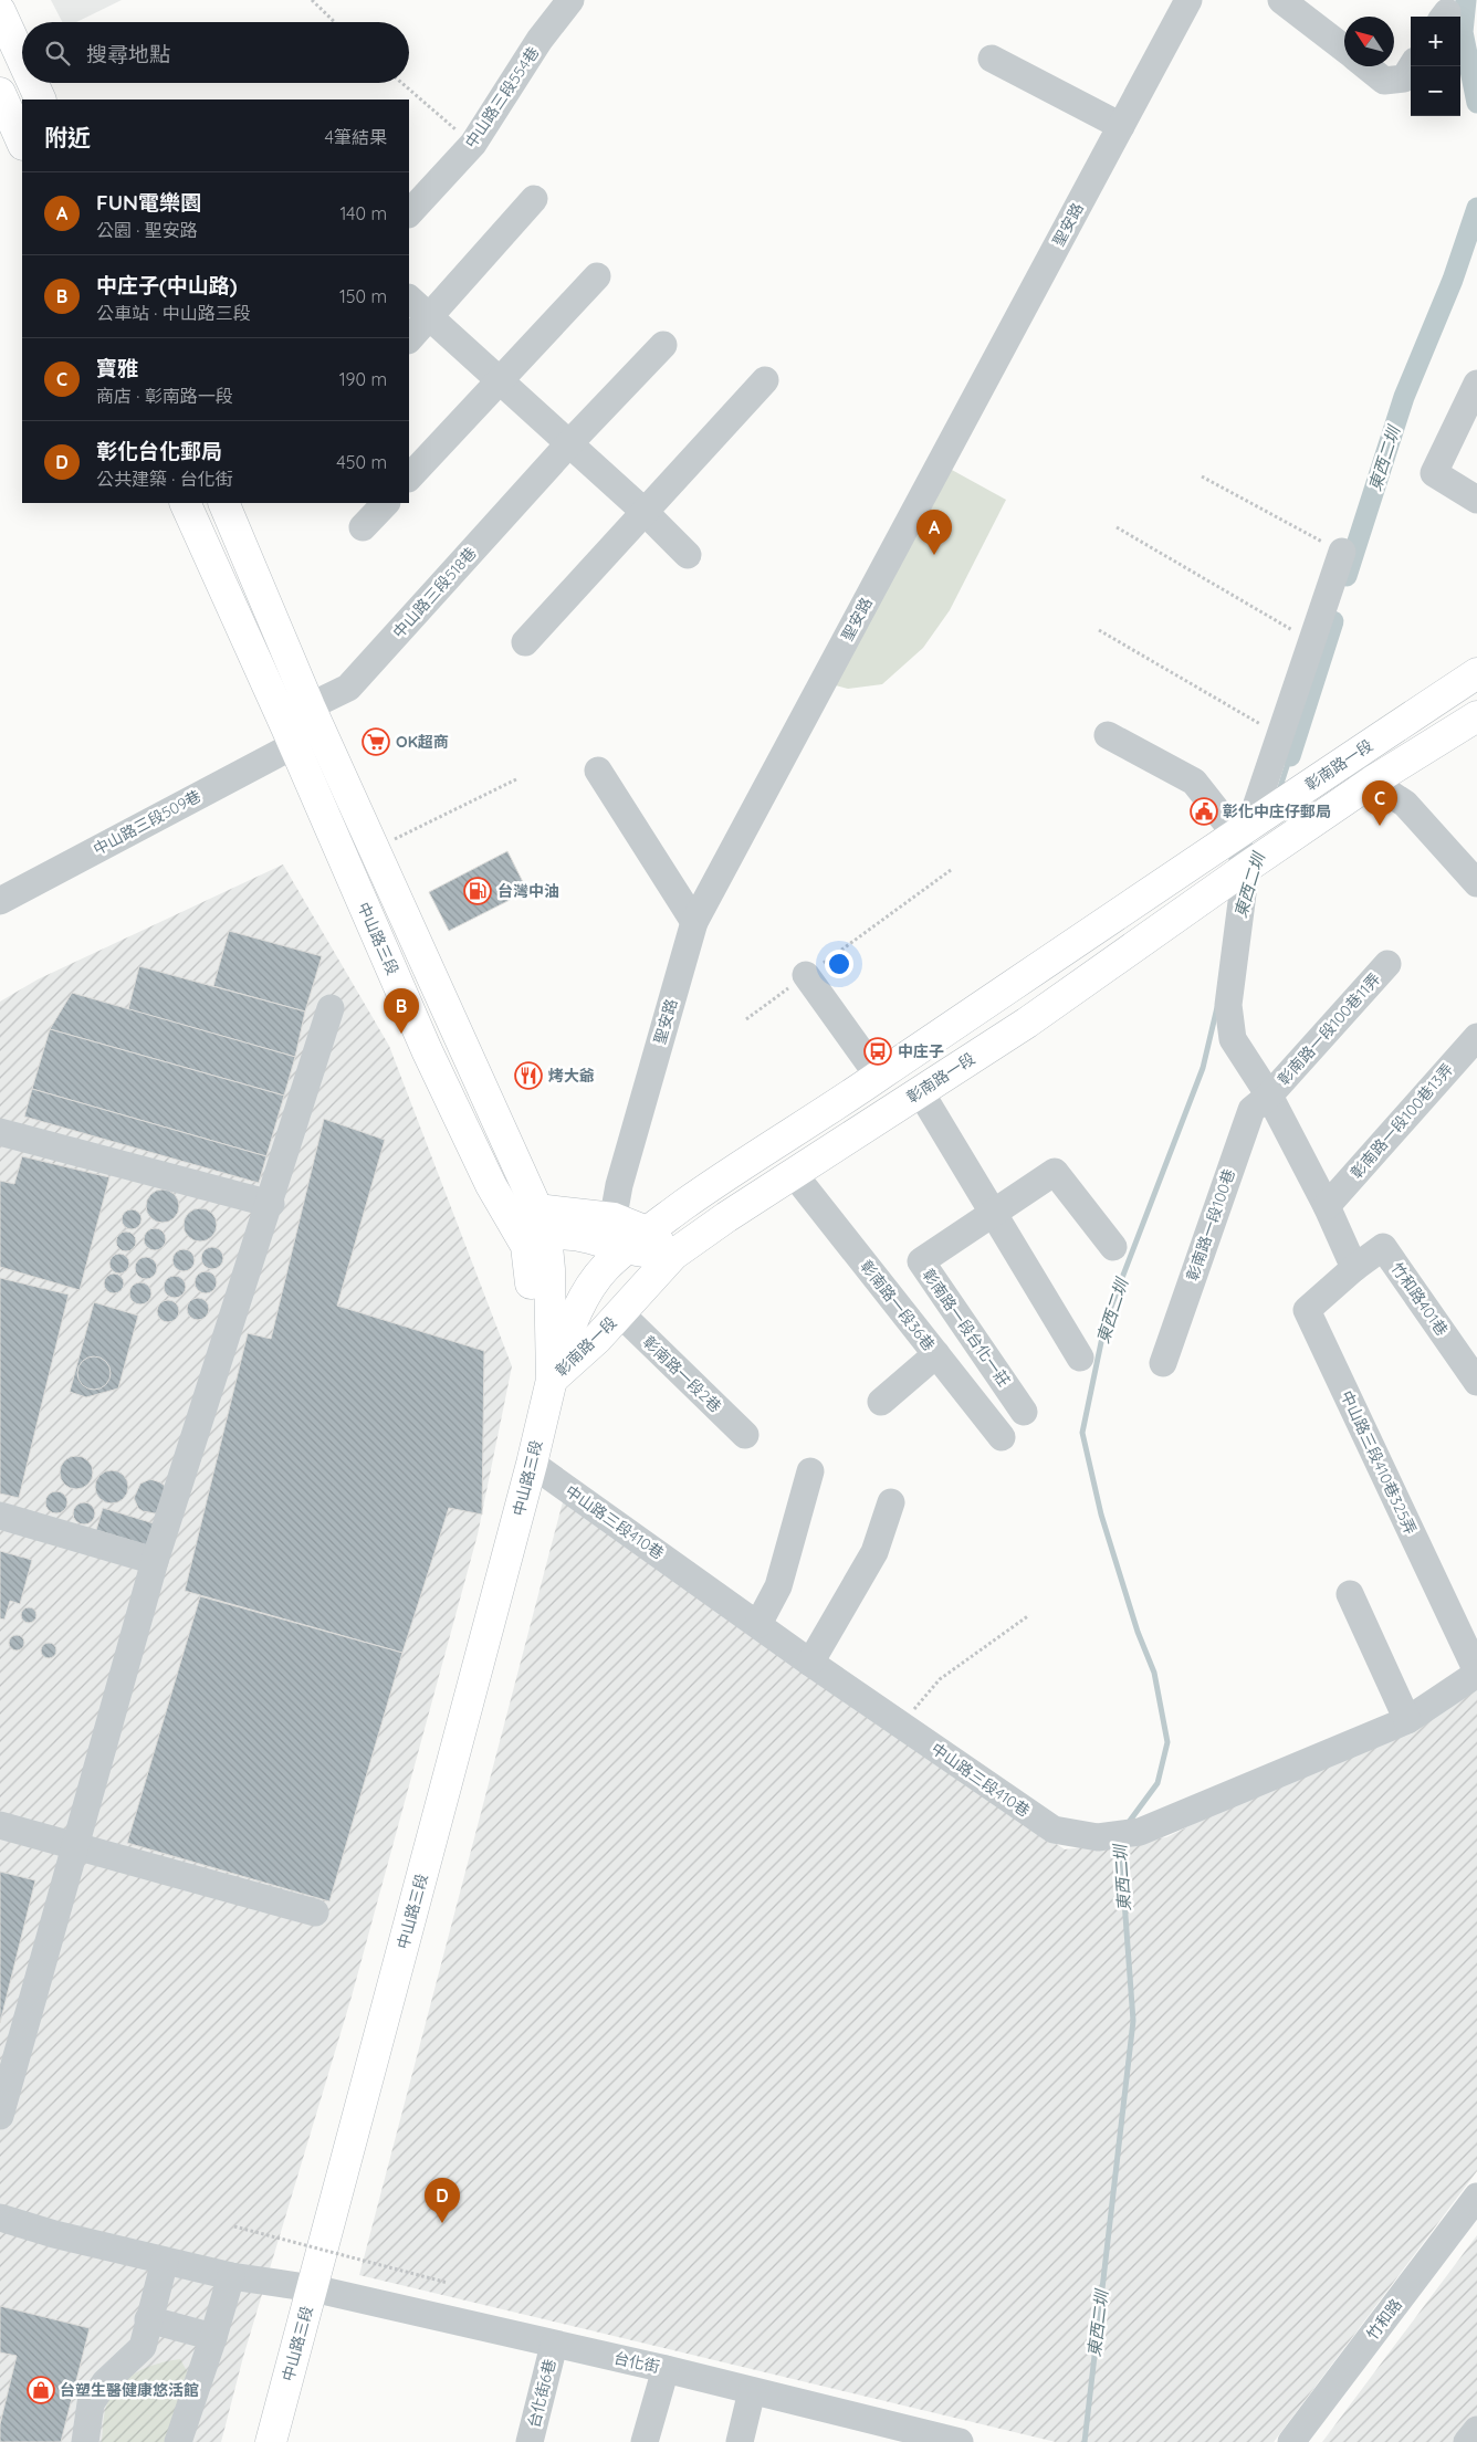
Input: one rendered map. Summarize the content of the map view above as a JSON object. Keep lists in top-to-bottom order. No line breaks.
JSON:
{"streets":{"main road":["彰南路一段","中山路三段"],"street":["中山路三段554巷","聖安路","中山路三段518巷","中山路三段509巷","彰南路一段100巷11弄","彰南路一段100巷13弄","彰南路一段100巷","竹和路401巷","彰南路一段36巷","彰南路一段台化一莊","彰南路一段2巷","中山路三段410巷325弄","中山路三段410巷","竹和路","台化街","台化街6巷"]},"crossings":[["聖安路","彰南路一段"],["中山路三段518巷","中山路三段509巷"],["中山路三段518巷","中山路三段"],["彰南路一段","中山路三段"],["彰南路一段","彰南路一段36巷"],["彰南路一段","彰南路一段2巷"],["中山路三段509巷","中山路三段"],["中山路三段","中山路三段410巷"],["中山路三段","台化街"],["彰南路一段100巷11弄","彰南路一段100巷"],["竹和路401巷","中山路三段410巷325弄"],["中山路三段410巷325弄","中山路三段410巷"],["台化街","台化街6巷"]],"water":["東西二圳"],"places":{"supermarket":["OK超商"],"public building":["彰化中庄仔郵局"],"fuel station":["台灣中油"],"bus stop":["中庄子"],"restaurant":["烤大爺"],"shop":["台塑生醫健康悠活館"]},"north":"top left","page":{"map_buttons":["+","−"],"search":"搜尋地點","heading":["附近","4筆結果"],"list":[{"mark":"A","name":"FUN電樂園","note":"公園 · 聖安路","value":"140 m"},{"mark":"B","name":"中庄子(中山路)","note":"公車站 · 中山路三段","value":"150 m"},{"mark":"C","name":"寶雅","note":"商店 · 彰南路一段","value":"190 m"},{"mark":"D","name":"彰化台化郵局","note":"公共建築 · 台化街","value":"450 m"}],"pins":["A","C","B","D"]}}
